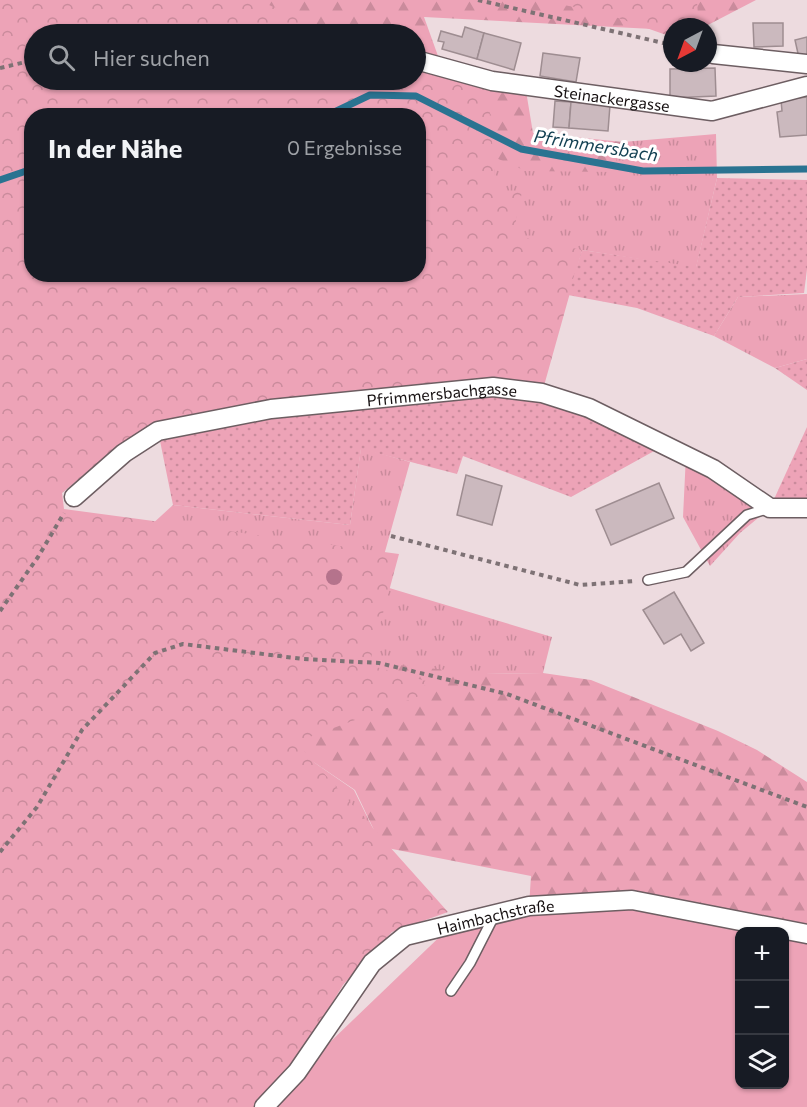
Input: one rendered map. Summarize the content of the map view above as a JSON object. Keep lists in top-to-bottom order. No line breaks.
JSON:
{"streets":{"street":["Steinackergasse","Pfrimmersbachgasse","Haimbachstraße"]},"water":["Pfrimmersbach"],"north":"bottom left","page":{"search":"Hier suchen","heading":["In der Nähe","0 Ergebnisse"],"map_buttons":["+","−"]}}
